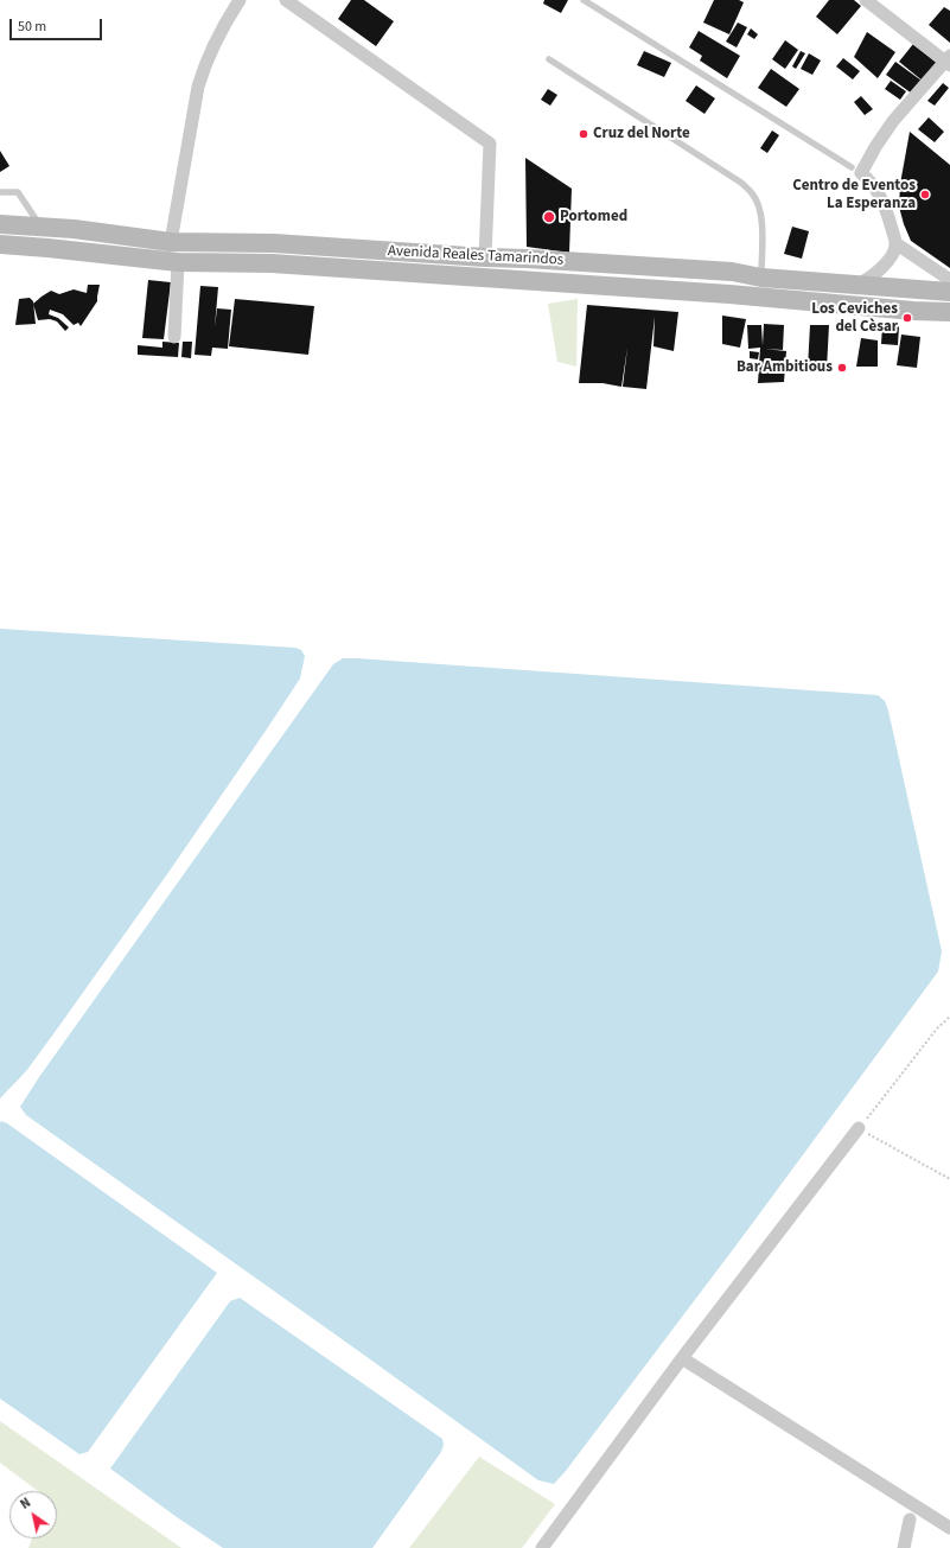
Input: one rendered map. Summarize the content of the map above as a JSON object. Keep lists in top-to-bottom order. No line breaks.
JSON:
{"streets":{"main road":["Avenida Reales Tamarindos"]},"places":["Cruz del Norte","Centro de Eventos La Esperanza","Portomed","Los Ceviches del Cèsar","Bar Ambitious"],"scale_bar":"50 m","north":"top left"}
